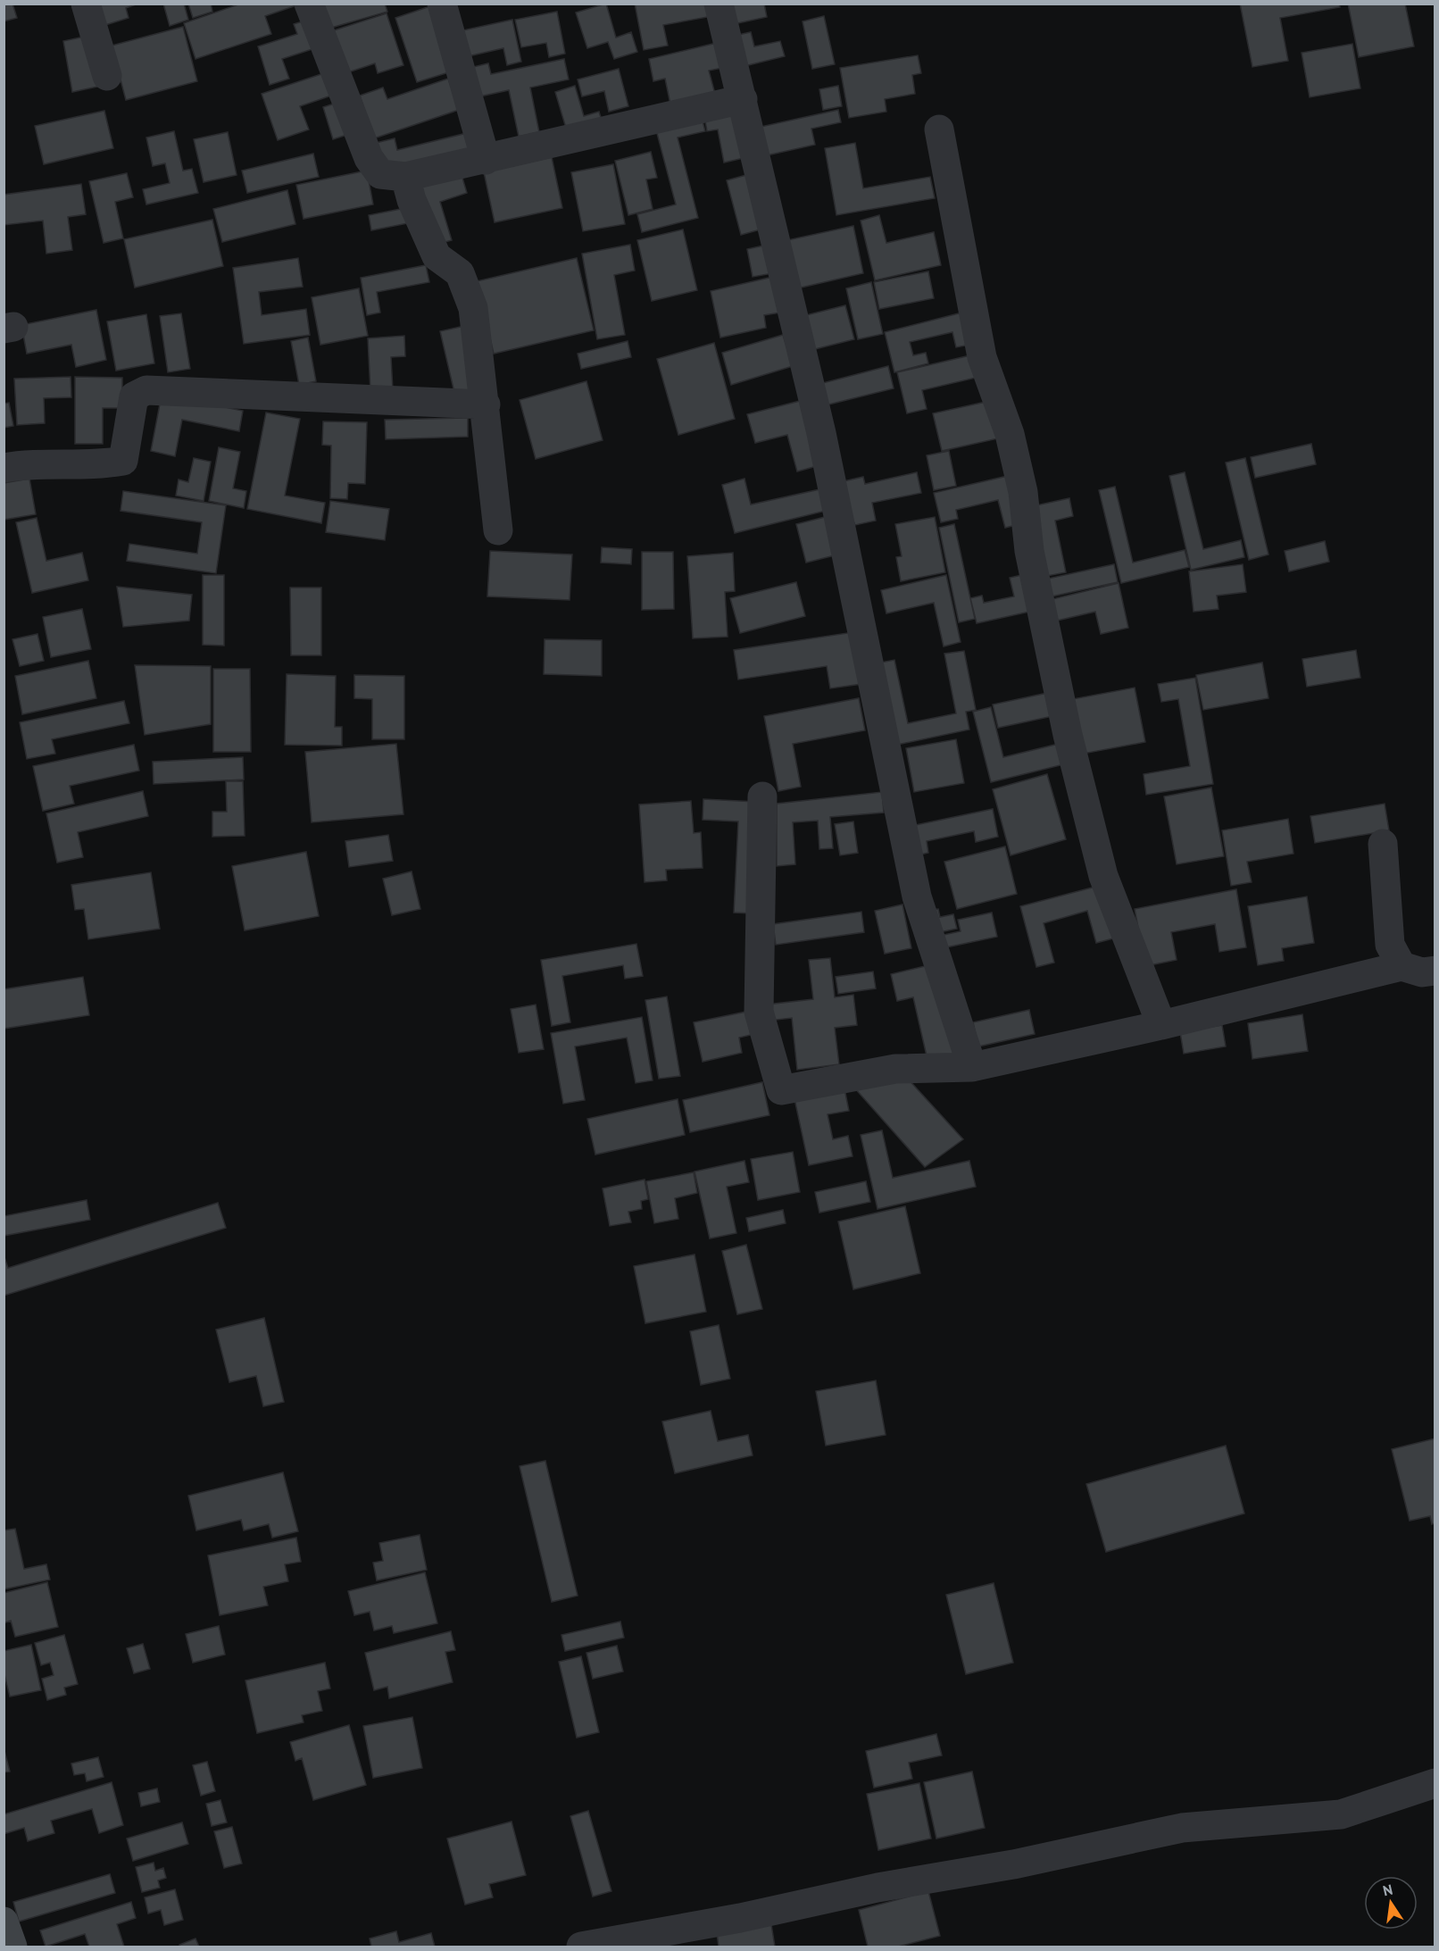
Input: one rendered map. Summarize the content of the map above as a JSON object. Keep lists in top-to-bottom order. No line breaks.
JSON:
{"north":"top"}
